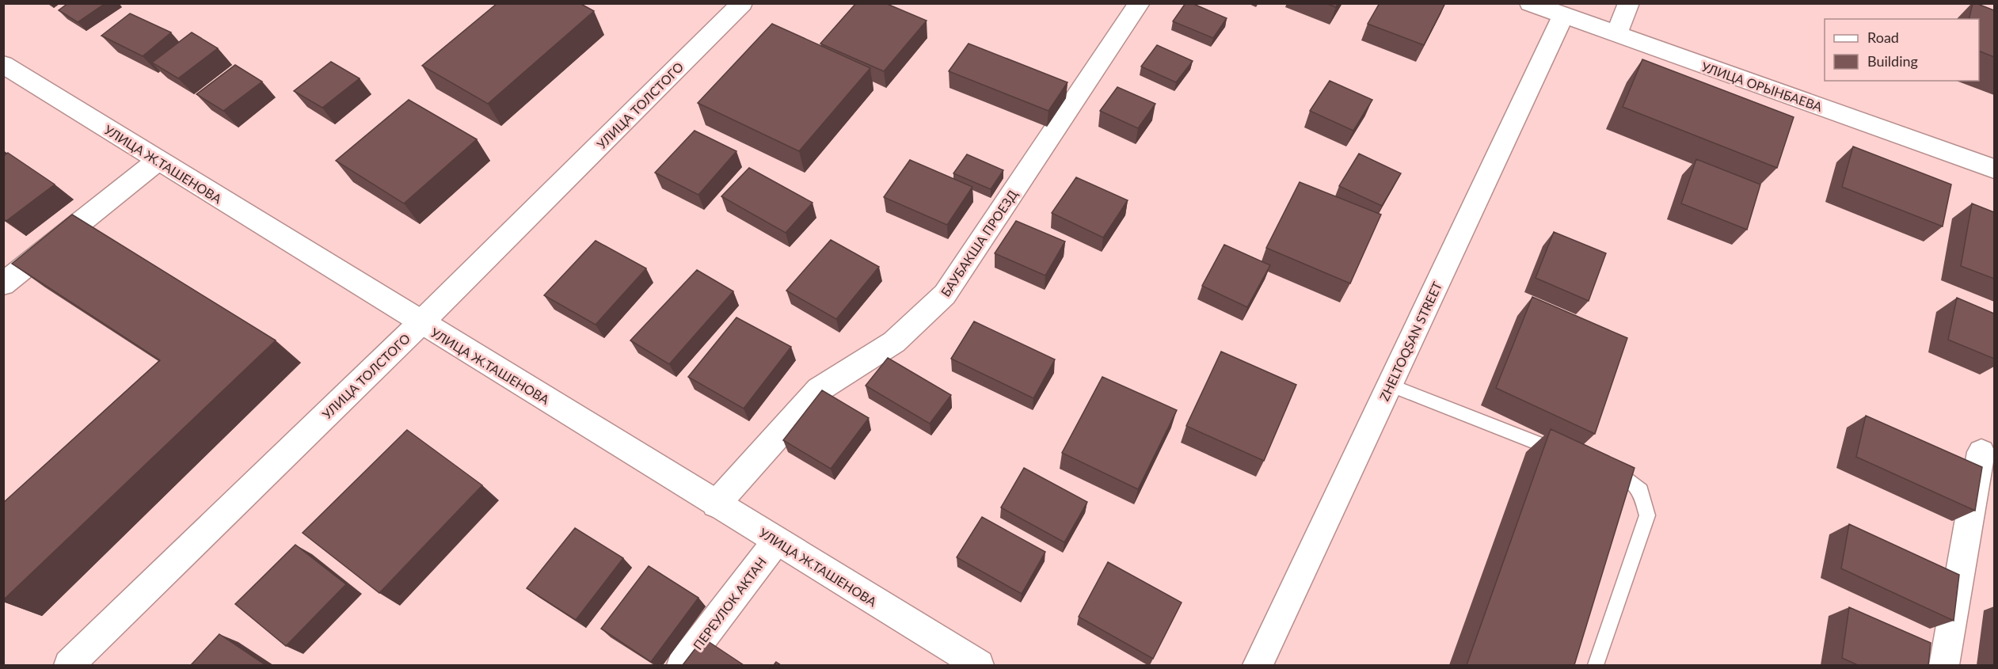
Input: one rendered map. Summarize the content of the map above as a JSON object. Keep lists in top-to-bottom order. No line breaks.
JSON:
{"streets":{"street":["УЛИЦА ОРЫНБАЕВА","УЛИЦА ТОЛСТОГО","УЛИЦА Ж.ТАШЕНОВА","БАУБАКША ПРОЕЗД","ZHELTOQSAN STREET","ПЕРЕУЛОК АКТАН"]},"crossings":[["УЛИЦА ОРЫНБАЕВА","ZHELTOQSAN STREET"],["УЛИЦА ТОЛСТОГО","УЛИЦА Ж.ТАШЕНОВА"],["УЛИЦА Ж.ТАШЕНОВА","БАУБАКША ПРОЕЗД"],["УЛИЦА Ж.ТАШЕНОВА","ПЕРЕУЛОК АКТАН"]],"legend":["Road","Building"]}
